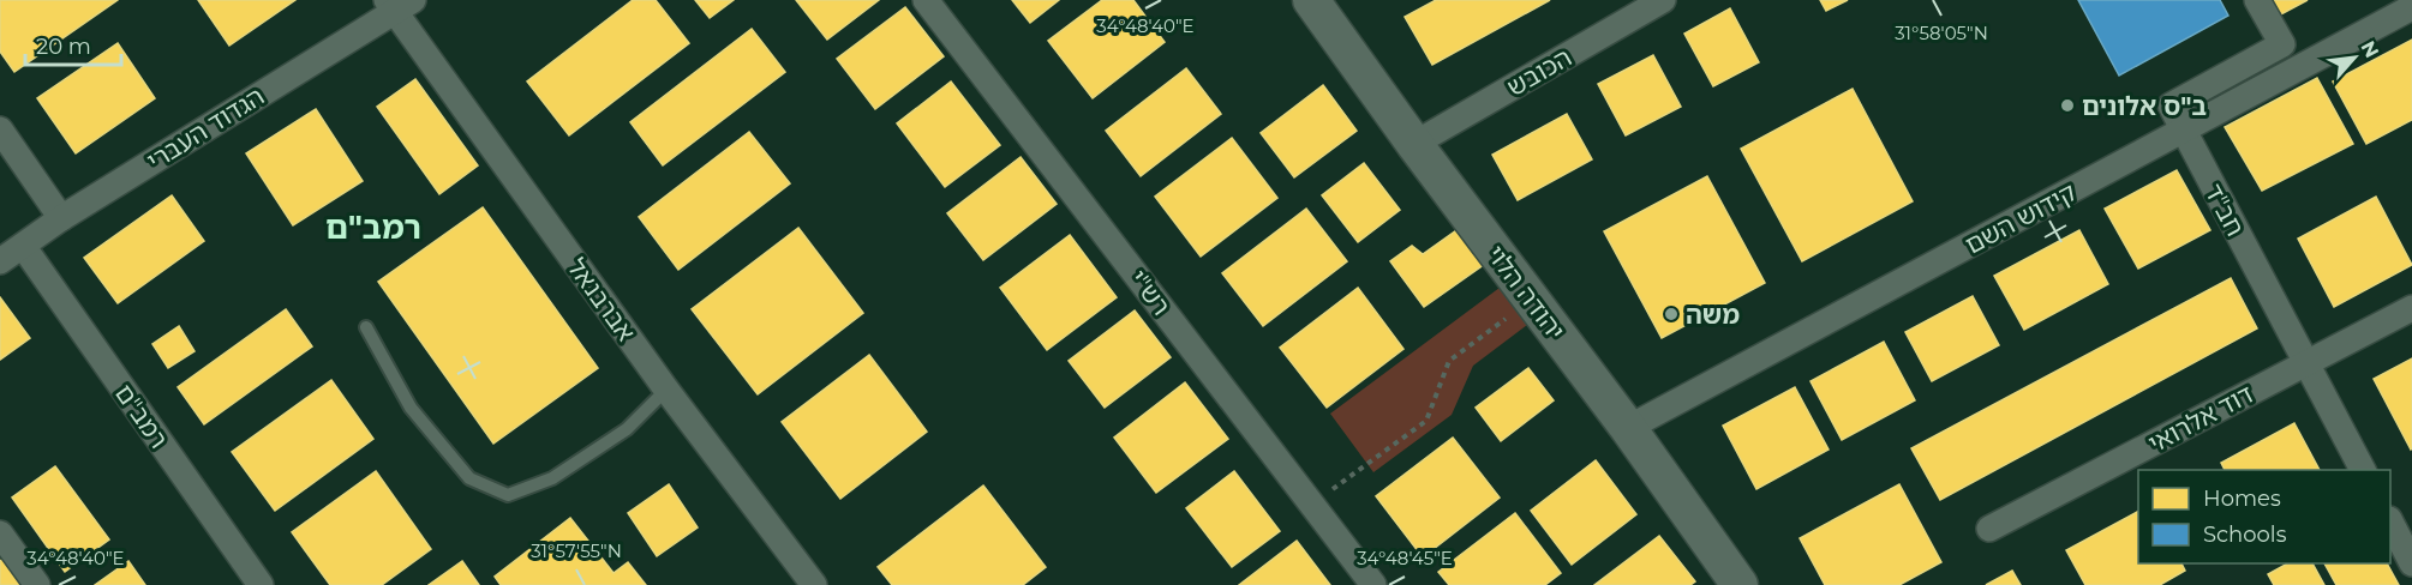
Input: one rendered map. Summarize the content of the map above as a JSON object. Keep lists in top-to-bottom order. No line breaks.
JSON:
{"streets":{"street":["הכובש","הגדוד העברי","חב\"ד","קידוש השם","רש\"י","יהודה הלוי","אברבנאל","רמב\"ם","דוד אלרואי"]},"crossings":[["הכובש","יהודה הלוי"],["הגדוד העברי","אברבנאל"],["הגדוד העברי","רמב\"ם"],["חב\"ד","קידוש השם"],["חב\"ד","דוד אלרואי"],["קידוש השם","יהודה הלוי"]],"districts":["רמב\"ם"],"places":["ב\"ס אלונים","משה"],"legend":["Homes","Schools"],"scale_bar":"20 m","north":"top right","coordinates":["34°48'40\"E","31°58'05\"N","31°57'55\"N","34°48'45\"E"]}
